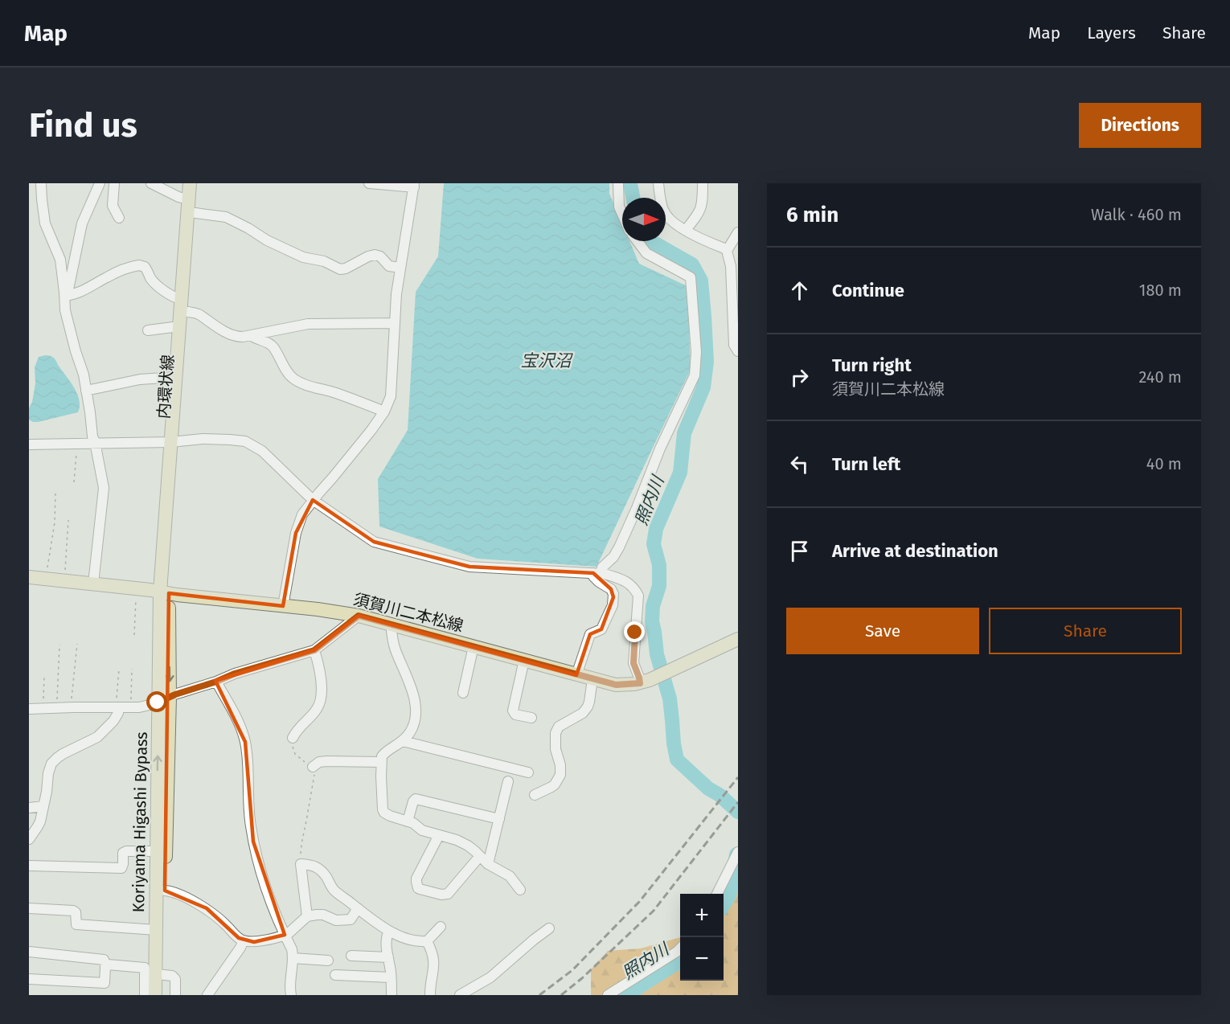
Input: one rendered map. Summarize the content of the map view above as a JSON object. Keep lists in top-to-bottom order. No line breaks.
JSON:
{"streets":{"main road":["内環状線","須賀川二本松線","Koriyama Higashi Bypass"]},"crossings":[["内環状線","須賀川二本松線"],["内環状線","Koriyama Higashi Bypass"],["須賀川二本松線","Koriyama Higashi Bypass"]],"water":["宝沢沼","照内川"],"north":"right","page":{"header":"Map","nav":["Map","Layers","Share"],"buttons":["Directions",["Save","Share"]],"title":"Find us","heading":["6 min","Walk · 460 m"],"list":[["Continue","180 m"],["Turn right","須賀川二本松線","240 m"],["Turn left","40 m"],"Arrive at destination"],"map_buttons":["+","−"]}}
